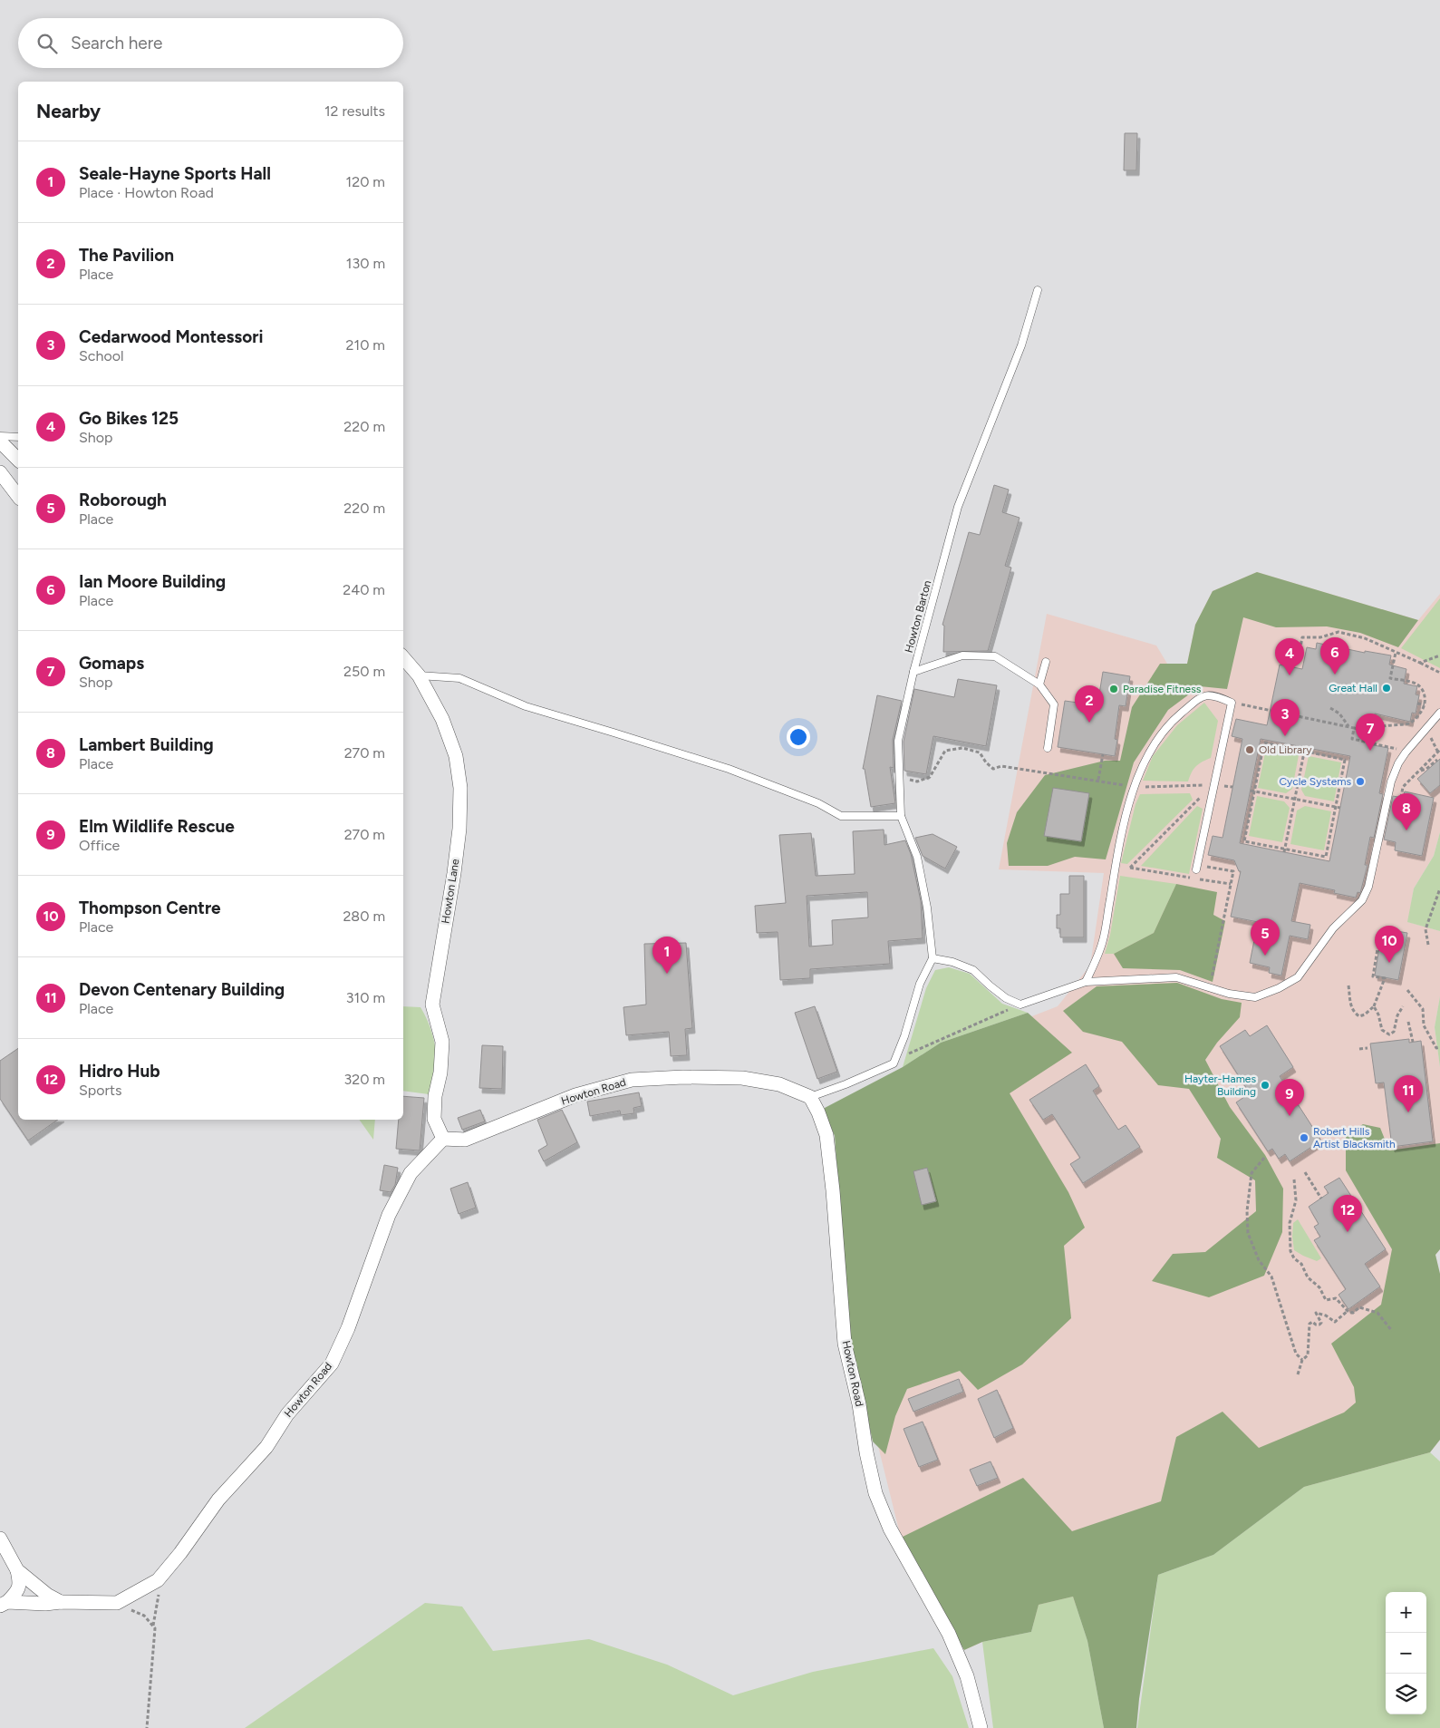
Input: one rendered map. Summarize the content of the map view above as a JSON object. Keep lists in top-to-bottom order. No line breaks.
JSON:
{"streets":{"street":["Howton Lane","Howton Road"],"lane":["Howton Barton"]},"crossings":[["Howton Lane","Howton Road"]],"places":["Great Hall","Paradise Fitness","Old Library","Cycle Systems","Hayter-Hames Building","Robert Hills Artist Blacksmith"],"page":{"search":"Search here","heading":["Nearby","12 results"],"list":[{"mark":"1","name":"Seale-Hayne Sports Hall","note":"Place · Howton Road","value":"120 m"},{"mark":"2","name":"The Pavilion","note":"Place","value":"130 m"},{"mark":"3","name":"Cedarwood Montessori","note":"School","value":"210 m"},{"mark":"4","name":"Go Bikes 125","note":"Shop","value":"220 m"},{"mark":"5","name":"Roborough","note":"Place","value":"220 m"},{"mark":"6","name":"Ian Moore Building","note":"Place","value":"240 m"},{"mark":"7","name":"Gomaps","note":"Shop","value":"250 m"},{"mark":"8","name":"Lambert Building","note":"Place","value":"270 m"},{"mark":"9","name":"Elm Wildlife Rescue","note":"Office","value":"270 m"},{"mark":"10","name":"Thompson Centre","note":"Place","value":"280 m"},{"mark":"11","name":"Devon Centenary Building","note":"Place","value":"310 m"},{"mark":"12","name":"Hidro Hub","note":"Sports","value":"320 m"}],"pins":["6","4","2","3","7","8","5","10","1","11","9","12"],"map_buttons":["+","−"]}}
